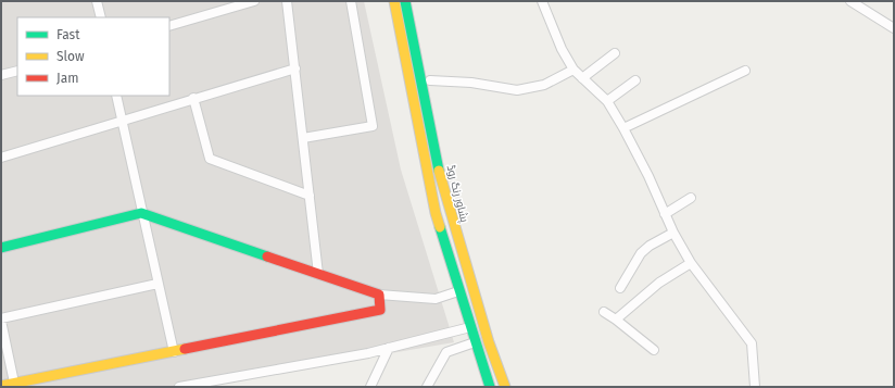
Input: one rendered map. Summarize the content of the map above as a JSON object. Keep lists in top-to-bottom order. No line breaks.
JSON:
{"streets":{"main road":["پشاور رنگ روڈ"]},"legend":["Fast","Slow","Jam"]}
